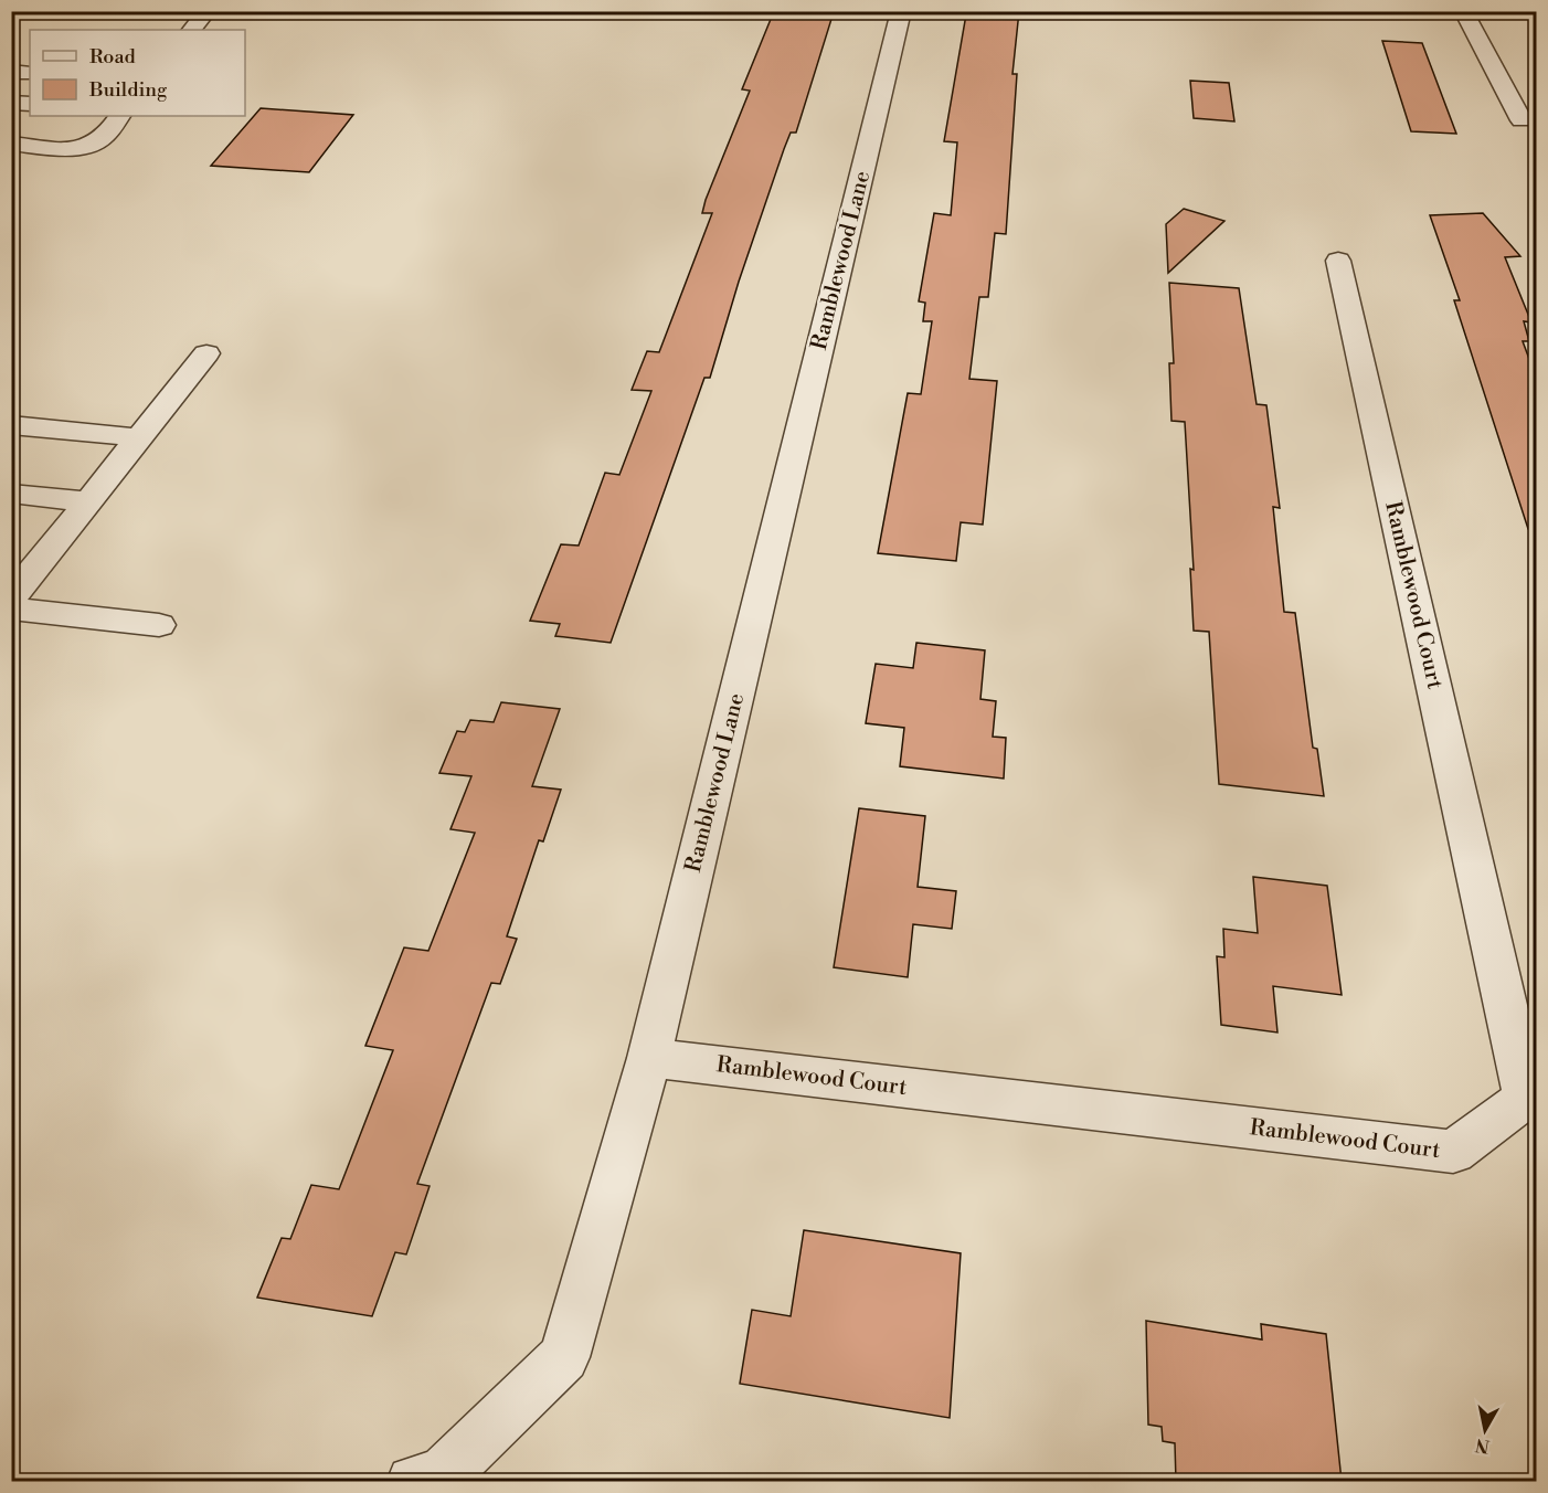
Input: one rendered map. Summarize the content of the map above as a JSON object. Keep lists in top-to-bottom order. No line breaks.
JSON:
{"streets":{"street":["Ramblewood Lane","Ramblewood Court"]},"crossings":[["Ramblewood Lane","Ramblewood Court"]],"legend":["Road","Building"],"north":"bottom"}
